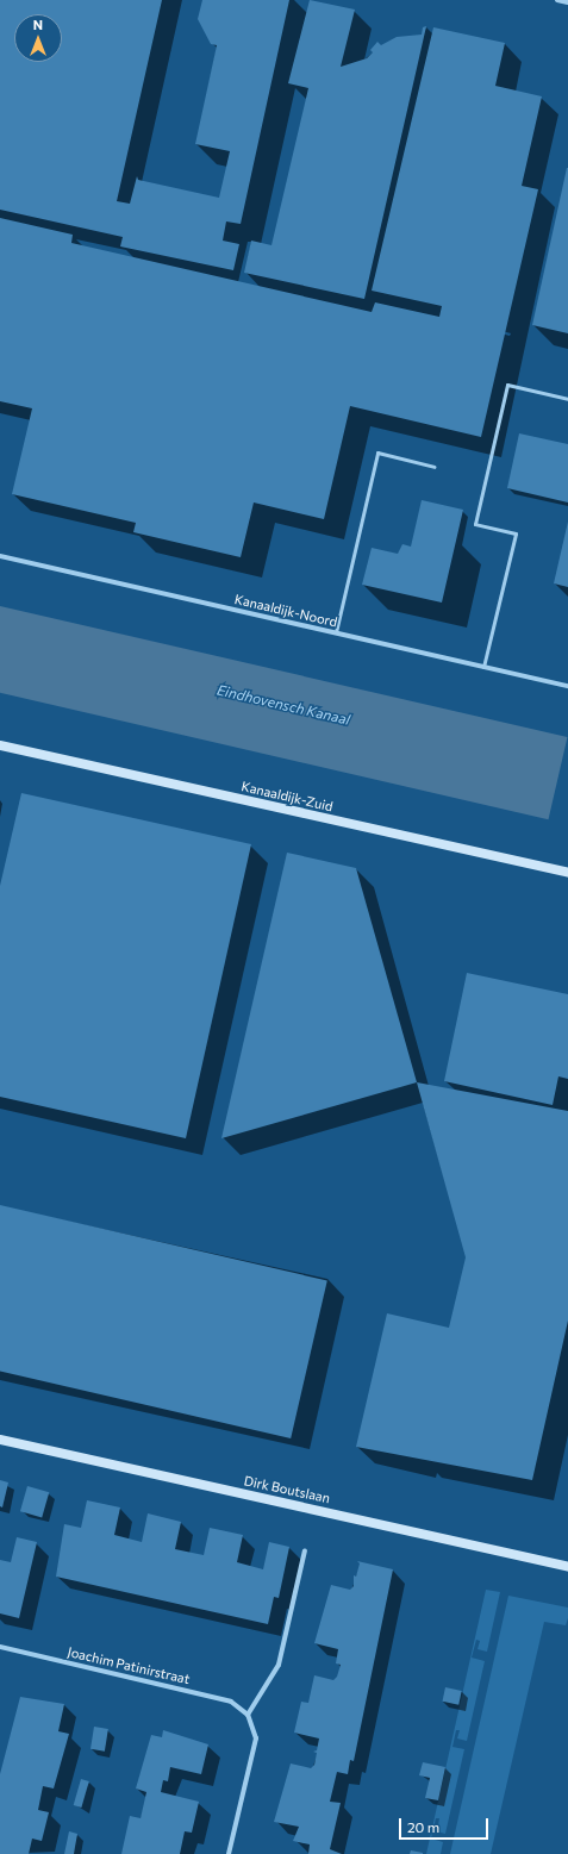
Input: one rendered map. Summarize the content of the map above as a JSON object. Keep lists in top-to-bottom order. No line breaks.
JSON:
{"streets":{"street":["Kanaaldijk-Noord","Kanaaldijk-Zuid","Dirk Boutslaan","Joachim Patinirstraat"]},"water":["Eindhovensch Kanaal"],"scale_bar":"20 m","north":"top"}
